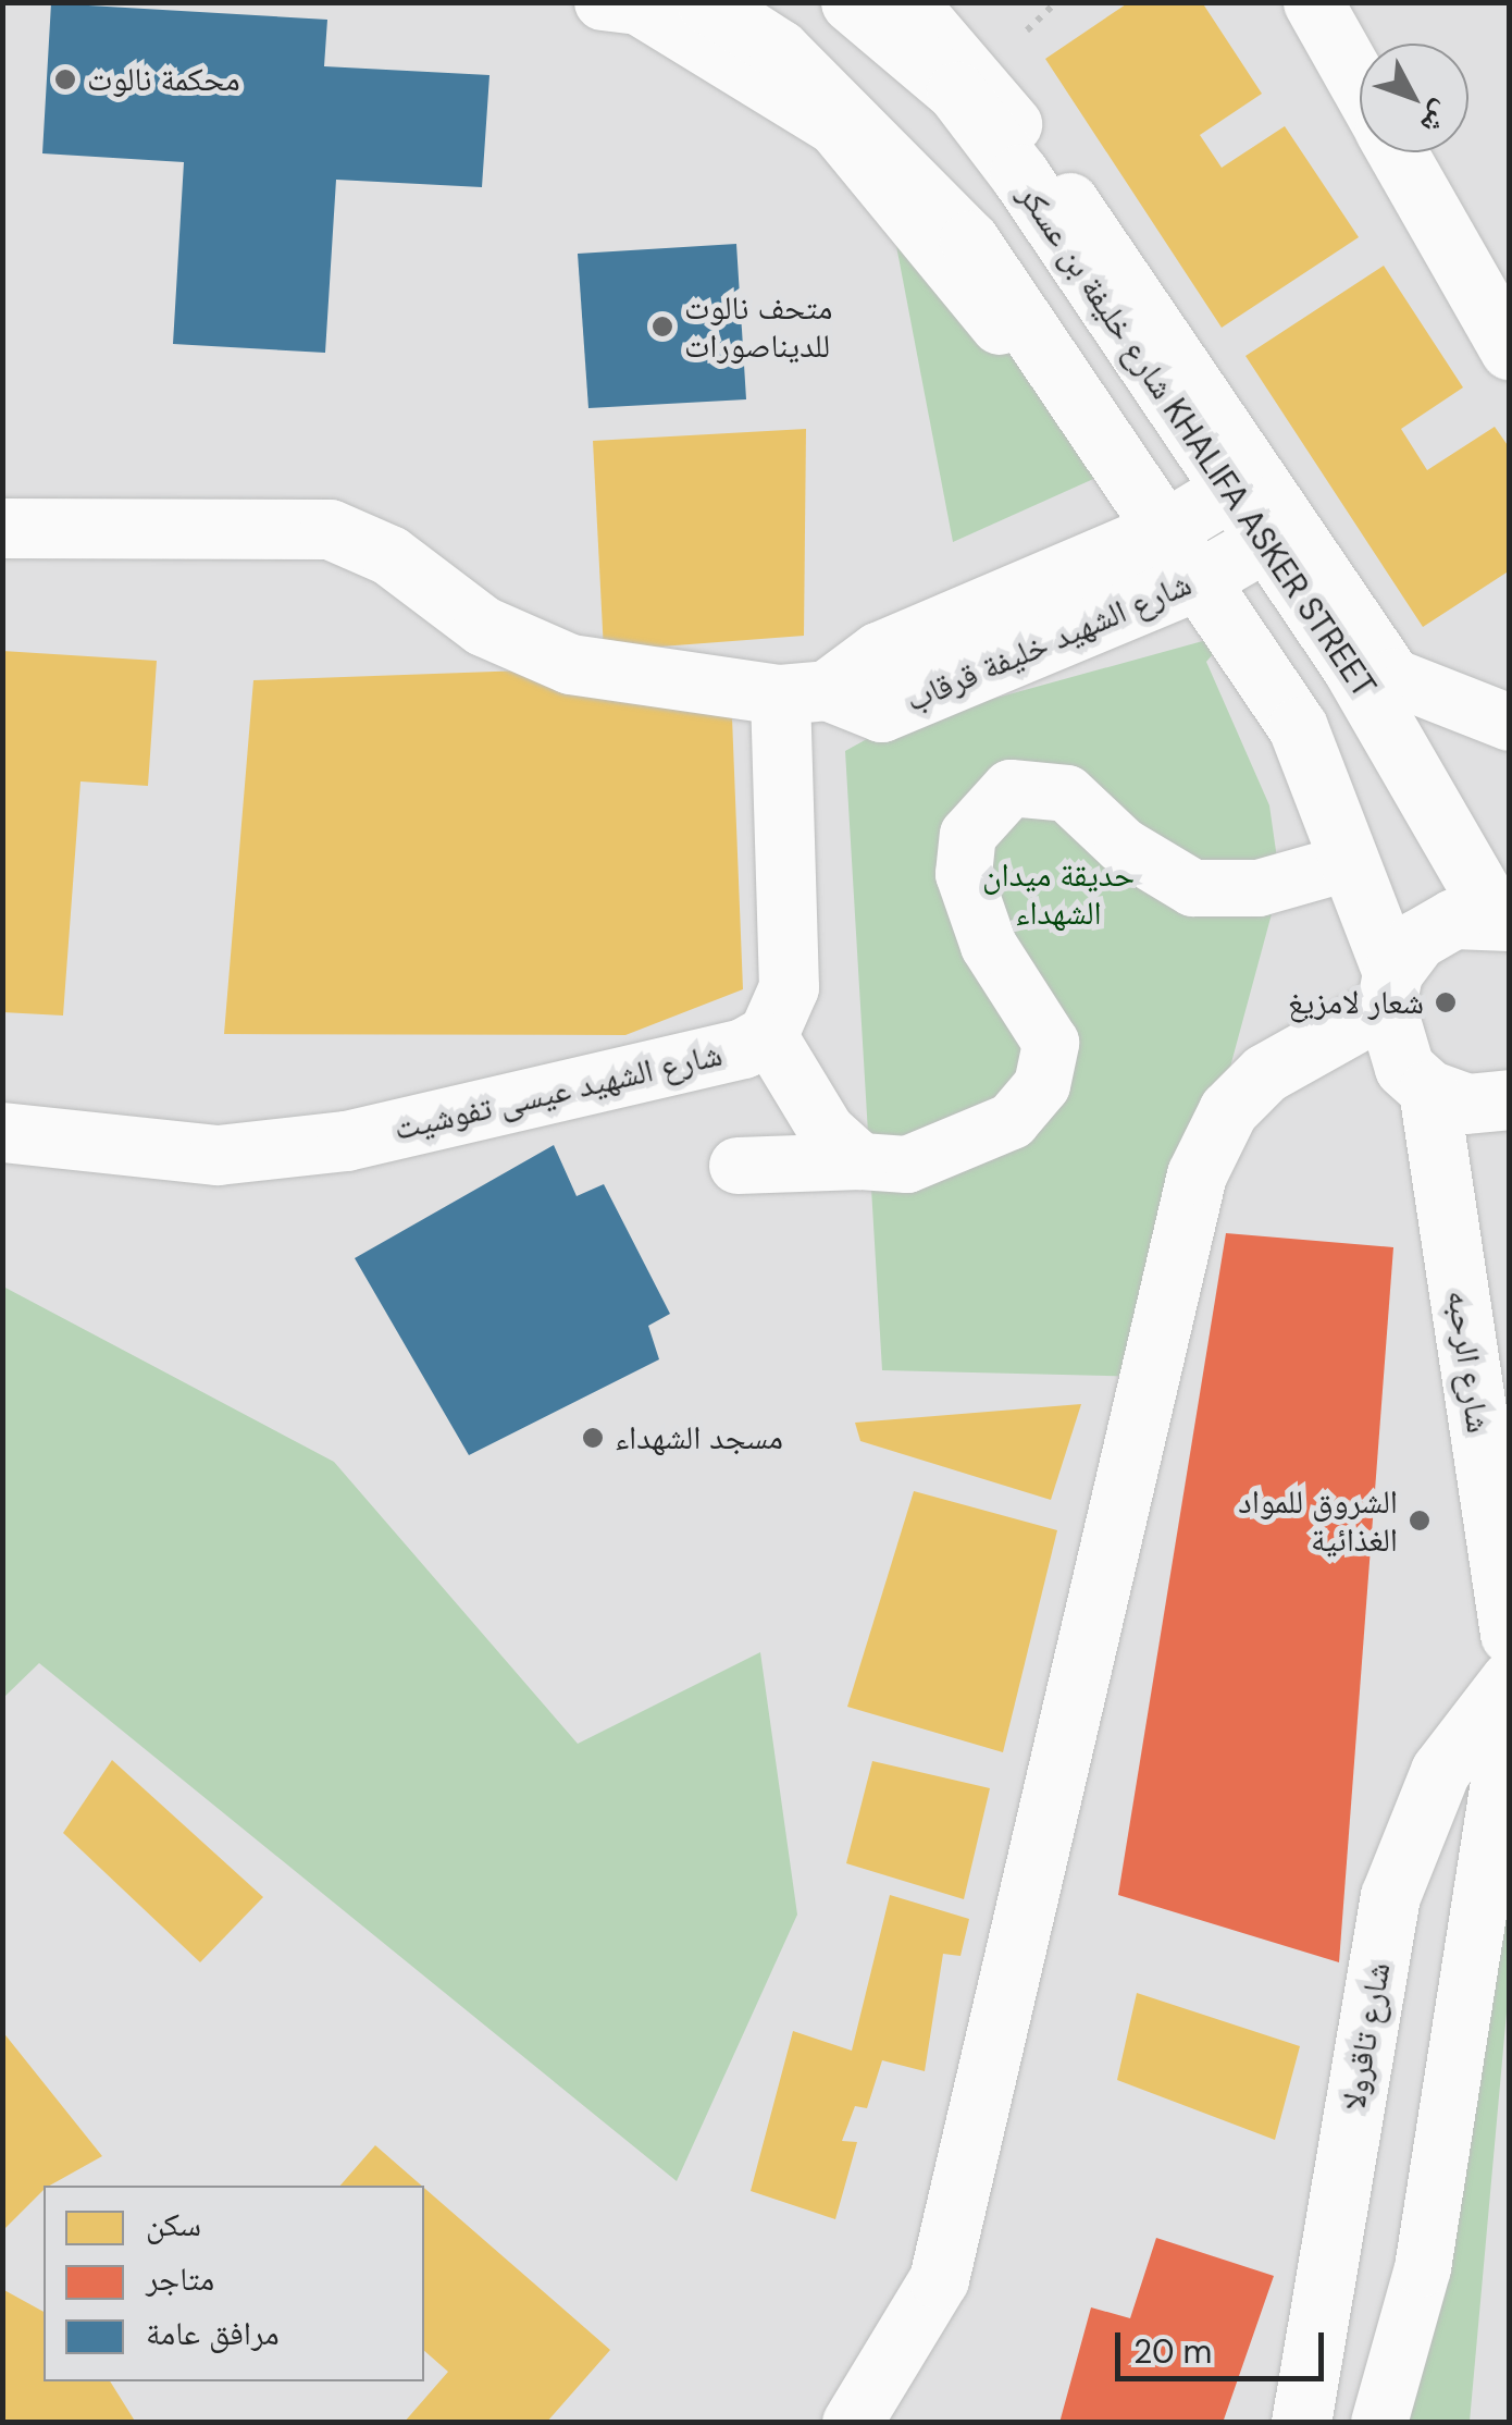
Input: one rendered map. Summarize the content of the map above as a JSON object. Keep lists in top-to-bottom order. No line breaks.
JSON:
{"streets":{"main road":["شارع خليفة بن عسكر KHALIFA ASKER STREET","شارع الشهيد خليفة قرقاب","شارع الشهيد عيسى تفوشيت","شارع الرحبه","شارع تاقرولا"]},"crossings":[["شارع خليفة بن عسكر KHALIFA ASKER STREET","شارع الشهيد خليفة قرقاب"]],"parks":["حديقة ميدان الشهداء"],"places":["محكمة نالوت","متحف نالوت للديناصورات","شعار لامزيغ","مسجد الشهداء","الشروق للمواد الغذائية"],"legend":["سكن","متاجر","مرافق عامة"],"scale_bar":"20 m","north":"bottom right"}
